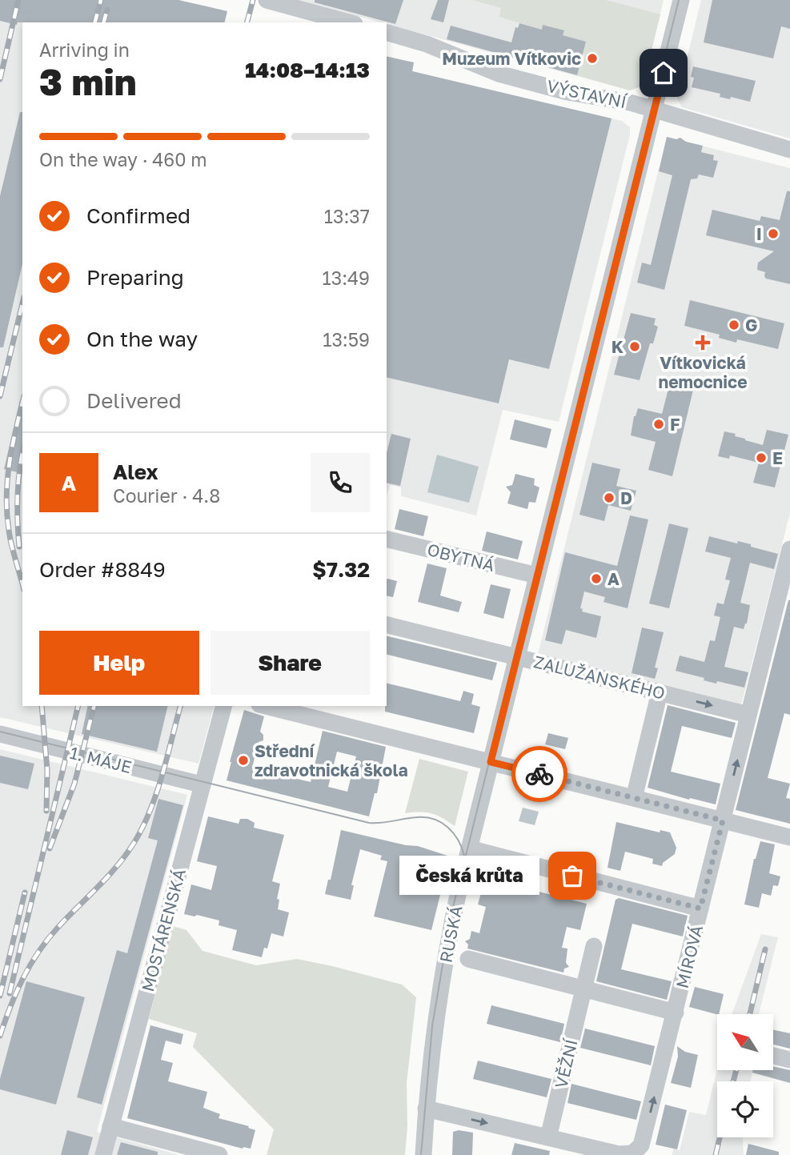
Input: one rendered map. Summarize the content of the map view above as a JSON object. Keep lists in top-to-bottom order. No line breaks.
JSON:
{"streets":{"street":["VÝSTAVNÍ","OBYTNÁ","ZALUŽANSKÉHO","1. MÁJE","MOSTÁRENSKÁ","RUSKÁ","MÍROVÁ","VĚŽNÍ"]},"crossings":[["VÝSTAVNÍ","RUSKÁ"],["OBYTNÁ","RUSKÁ"],["ZALUŽANSKÉHO","RUSKÁ"],["ZALUŽANSKÉHO","MÍROVÁ"],["1. MÁJE","MOSTÁRENSKÁ"],["RUSKÁ","MÍROVÁ"],["MÍROVÁ","VĚŽNÍ"]],"places":{"other":["Muzeum Vítkovic","I","G","K","F","E","D","A","Střední zdravotnická škola","Česká krůta"],"health":["Vítkovická nemocnice"]},"north":"top left","page":{"heading":["3 min","Arriving in","14:08–14:13"],"panel":["Alex","Courier · 4.8","Order #8849","$7.32"],"bar":"On the way · 460 m","list":[["Confirmed","13:37"],["Preparing","13:49"],["On the way","13:59"],"Delivered"],"round":"A","buttons":["Help","Share"],"bubble":"Česká krůta"}}
